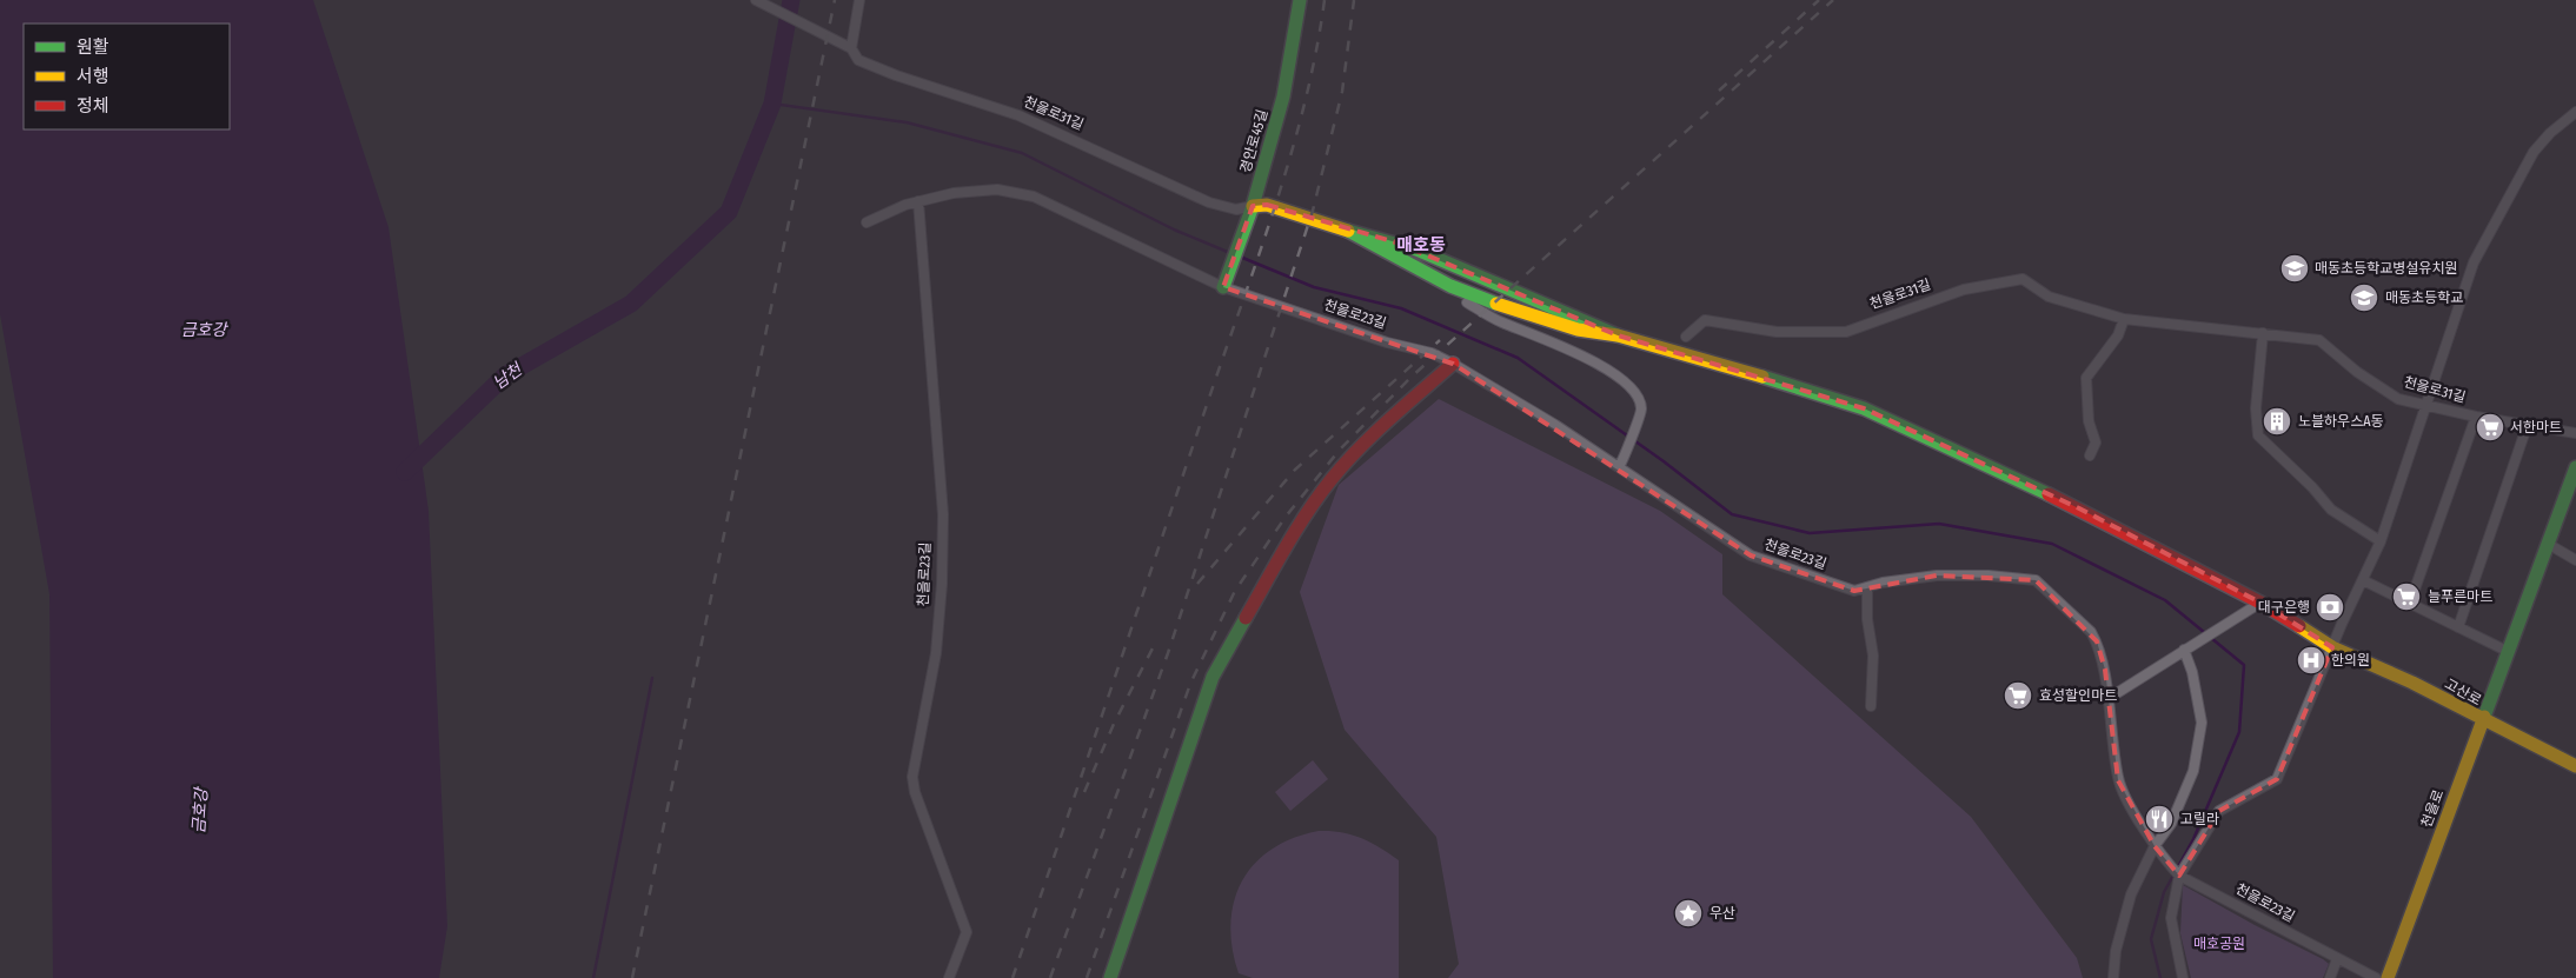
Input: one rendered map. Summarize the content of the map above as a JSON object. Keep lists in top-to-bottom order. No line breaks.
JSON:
{"streets":{"street":["천을로31길","경안로45길","천을로23길","고산로","천을로"]},"crossings":[["천을로31길","경안로45길"],["경안로45길","천을로23길"],["고산로","천을로"]],"districts":["매호동"],"water":["금호강","남천"],"parks":["매호공원"],"places":{"school or university":["매동초등학교병설유치원","매동초등학교"],"building":["노블하우스A동"],"supermarket":["서한마트","늘푸른마트","효성할인마트"],"bank":["대구은행"],"hospital":["한의원"],"restaurant":["고릴라"],"place":["우산"]},"legend":["원활","서행","정체"]}
